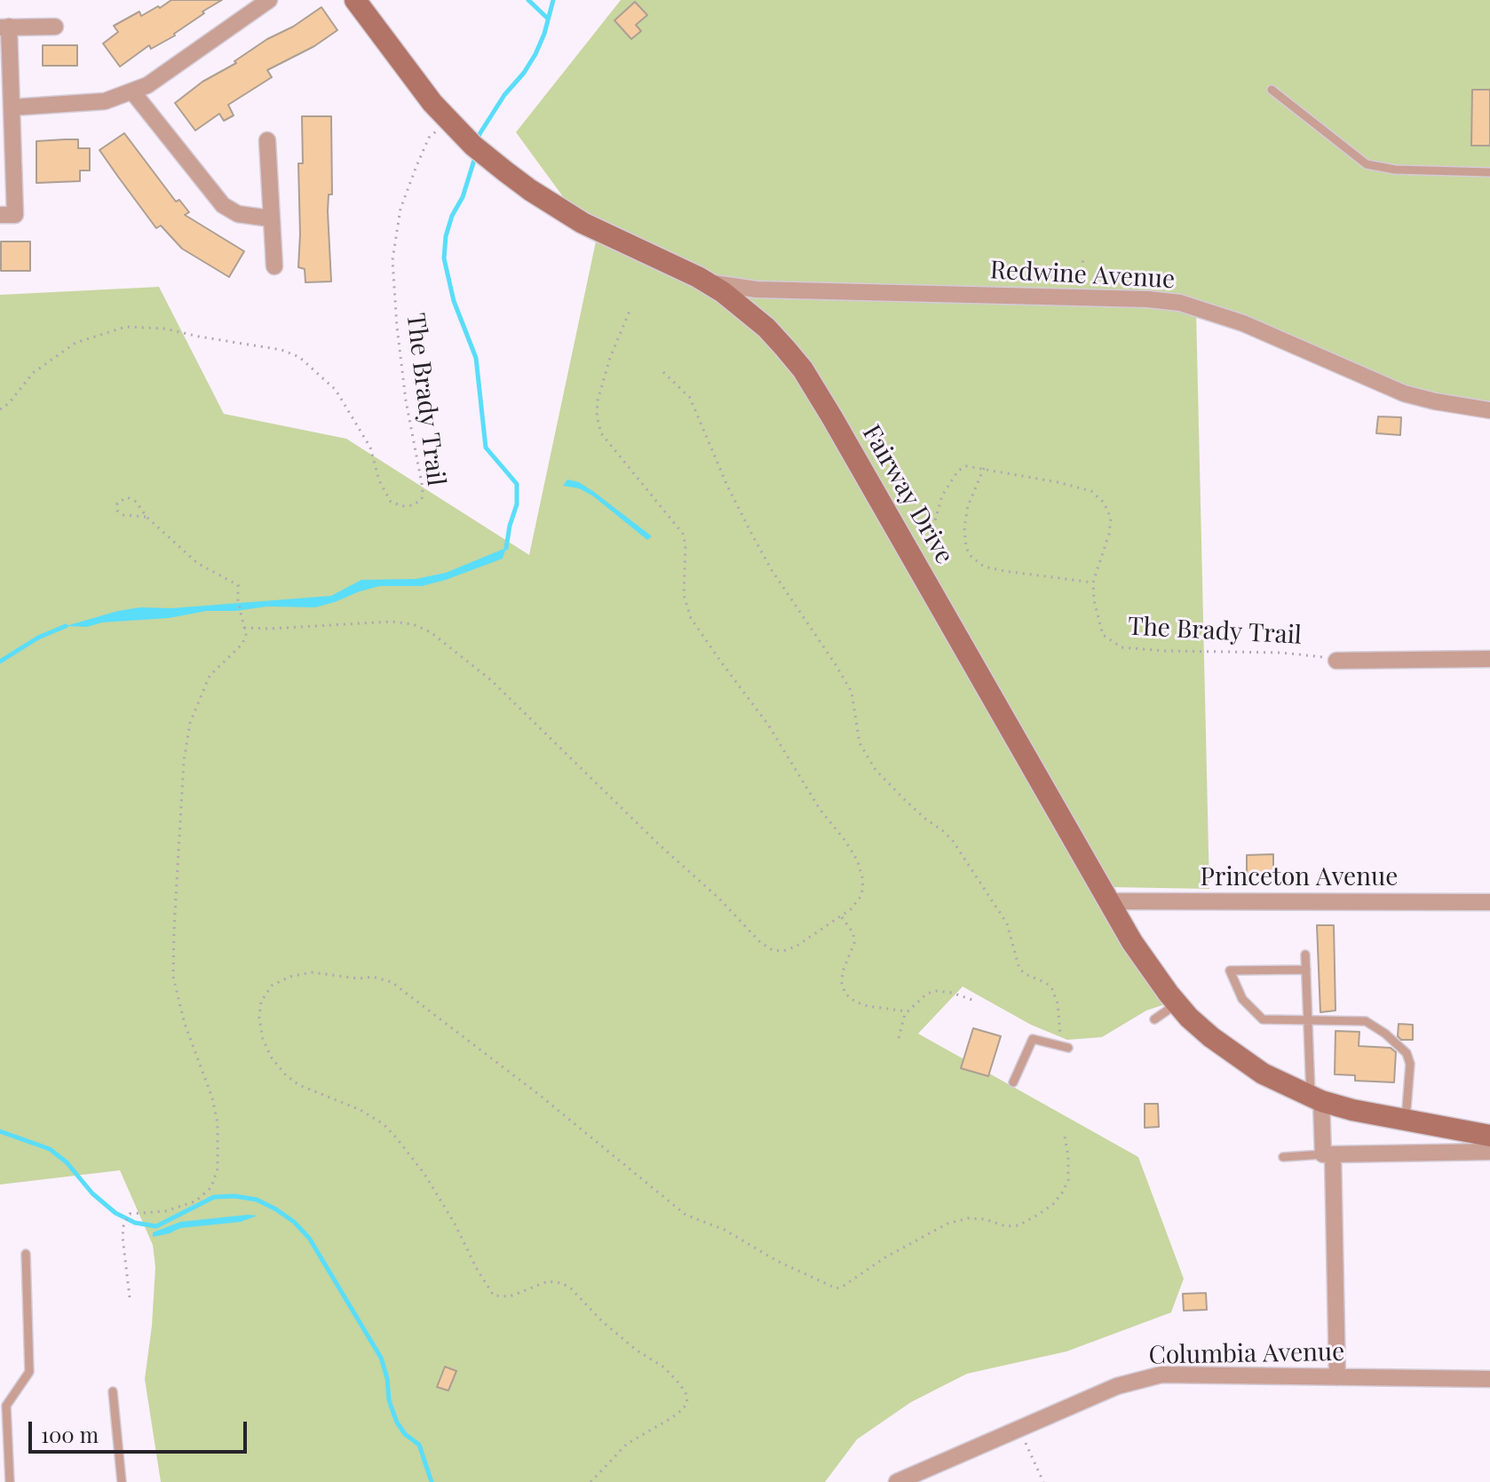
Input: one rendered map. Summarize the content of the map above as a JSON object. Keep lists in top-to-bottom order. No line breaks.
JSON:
{"streets":{"street":["Redwine Avenue","Fairway Drive","Princeton Avenue","Columbia Avenue"],"path":["The Brady Trail"]},"crossings":[["Redwine Avenue","Fairway Drive"],["The Brady Trail","Fairway Drive"],["Fairway Drive","Princeton Avenue"]],"scale_bar":"100 m"}
